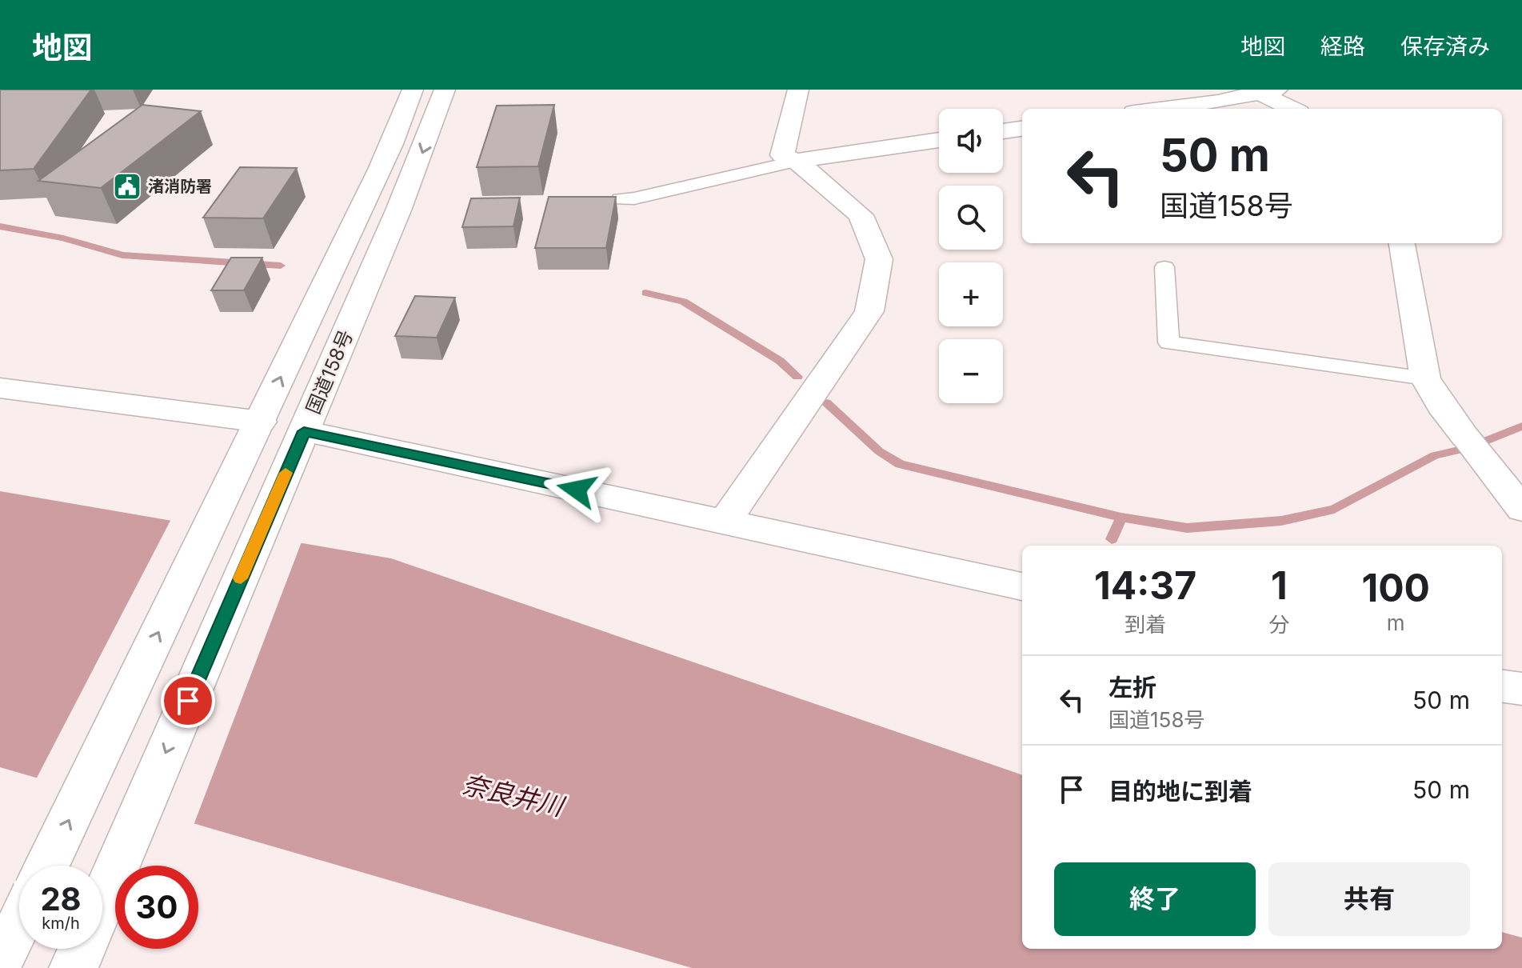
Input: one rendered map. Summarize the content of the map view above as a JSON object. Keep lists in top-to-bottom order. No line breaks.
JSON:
{"streets":{"main road":["国道158号"]},"water":["奈良井川"],"places":{"public building":["渚消防署"]},"page":{"header":"地図","nav":["地図","経路","保存済み"],"map_buttons":["+","−"],"turn":["50 m","国道158号"],"eta":["14:37","到着","1","分","100","m"],"list":[{"name":"左折","note":"国道158号","value":"50 m"},{"name":"目的地に到着","value":"50 m"}],"buttons":["終了","共有"],"speed":"28 km/h","limit":"30"}}
